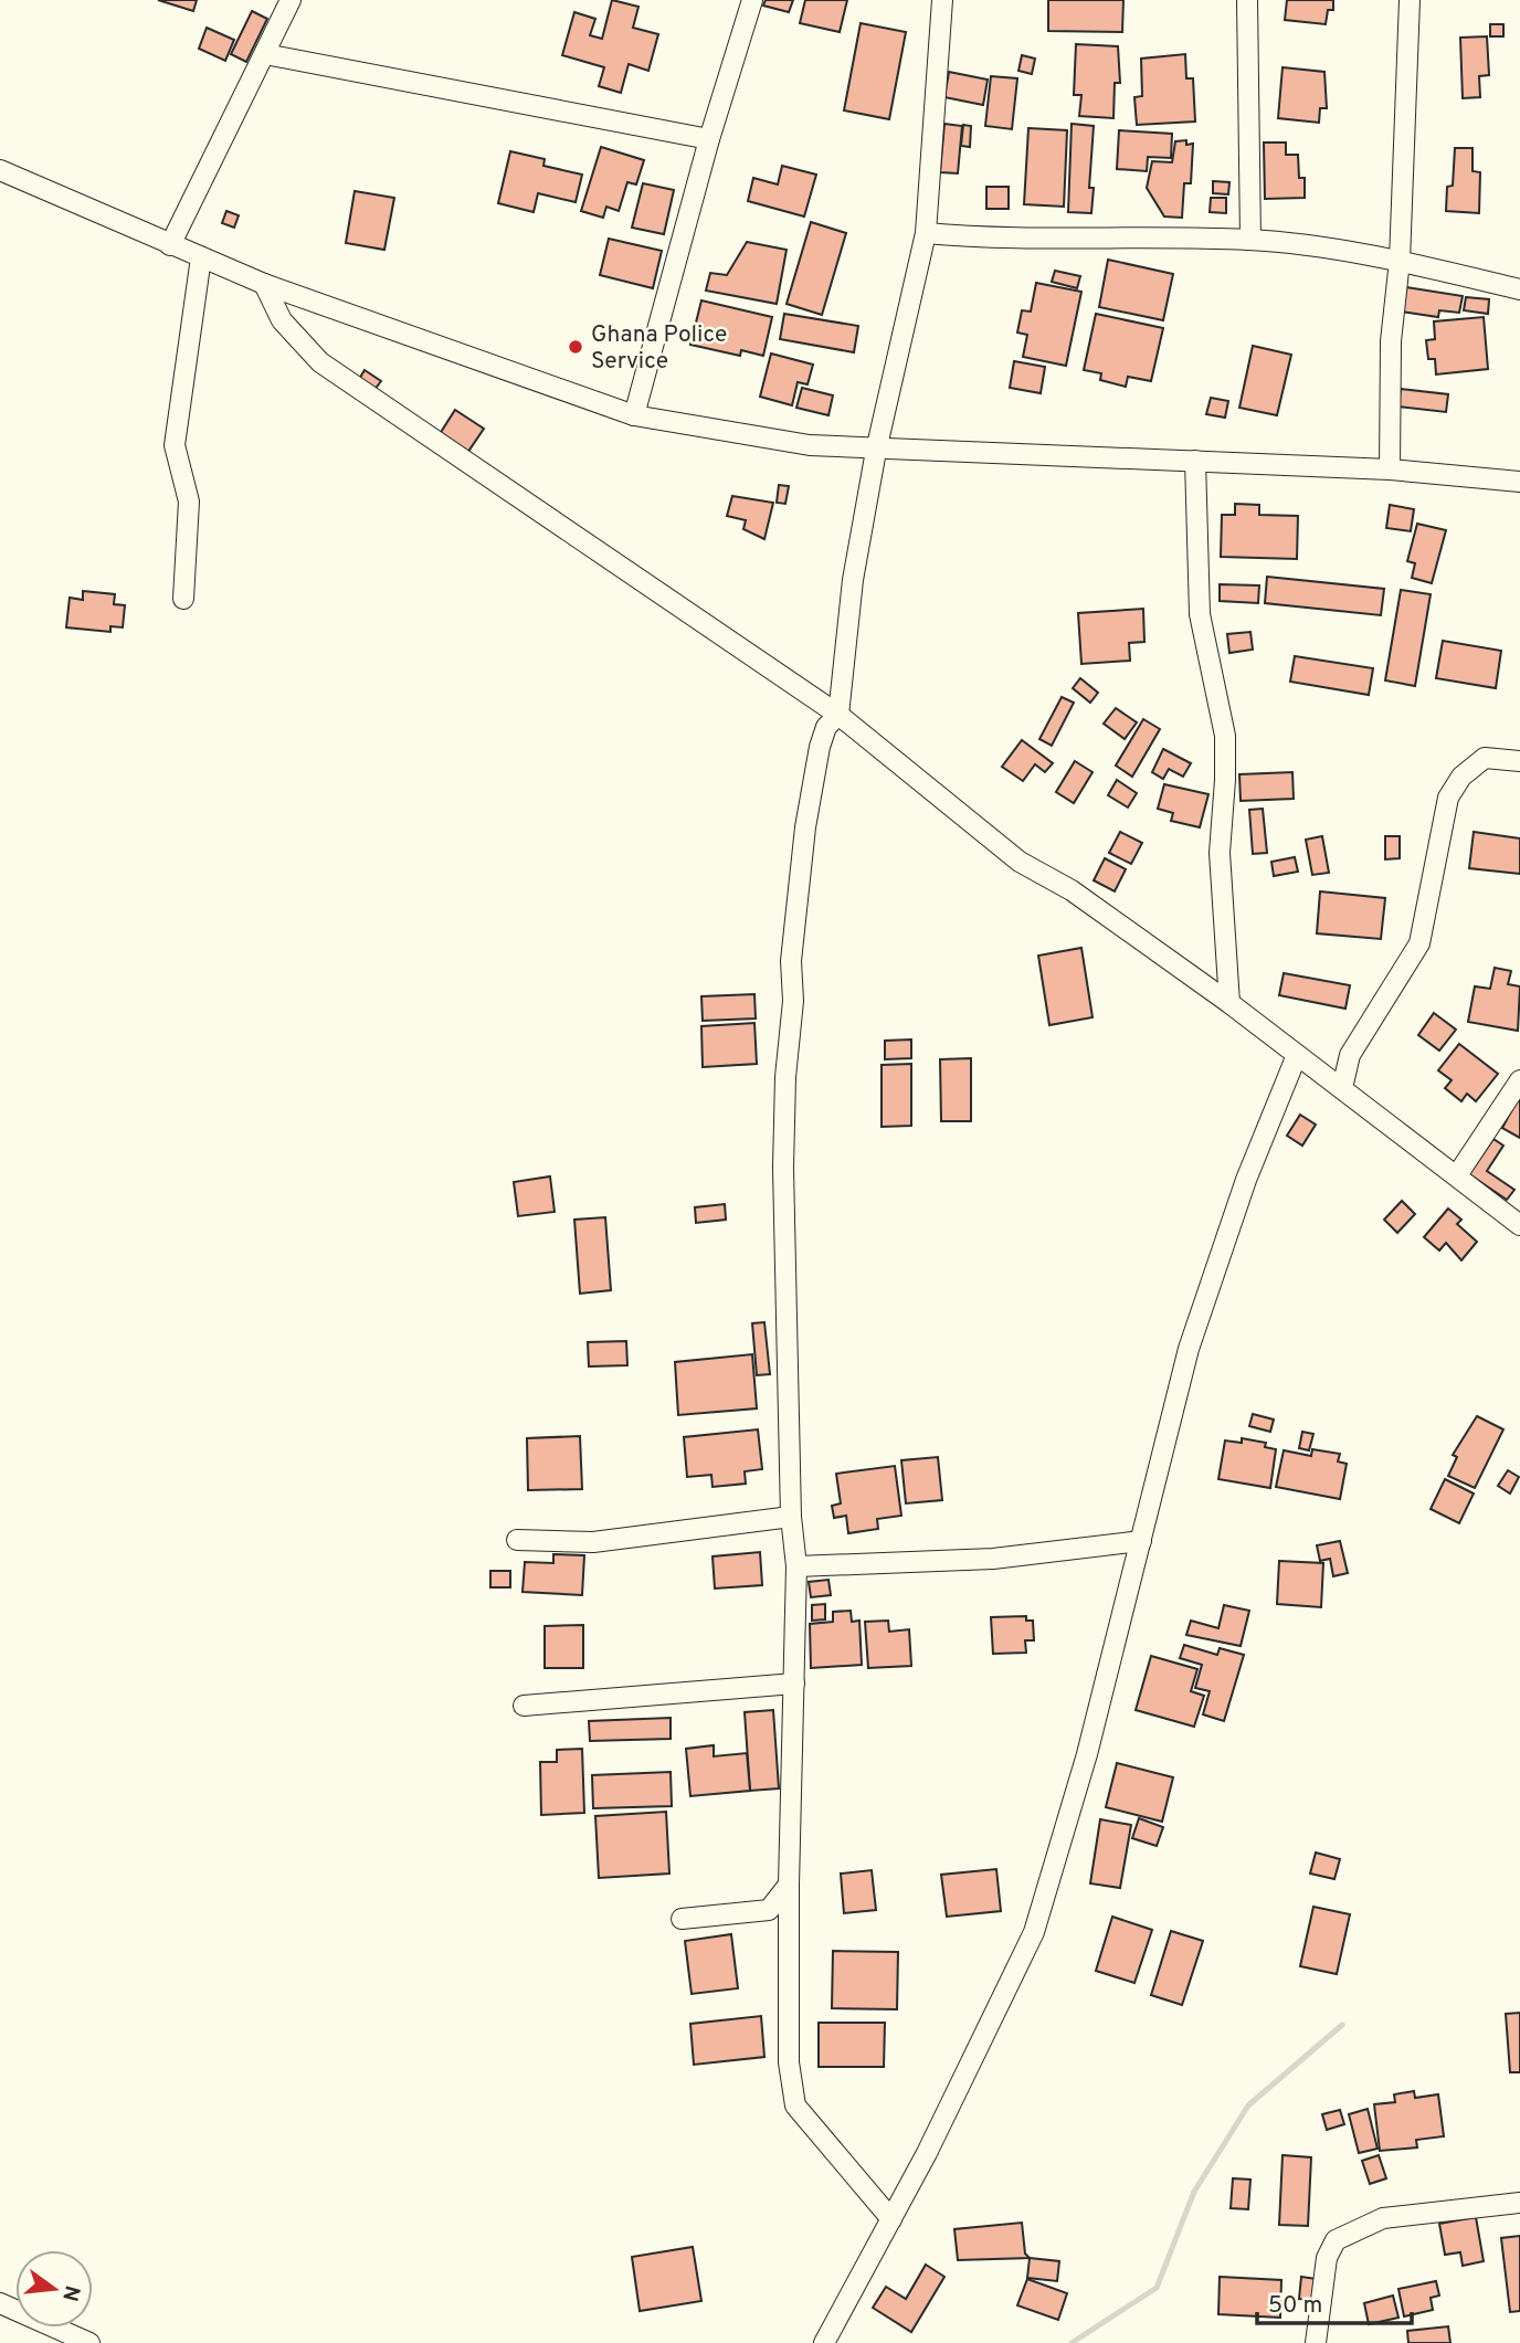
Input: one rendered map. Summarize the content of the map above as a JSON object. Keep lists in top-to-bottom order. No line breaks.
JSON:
{"places":["Ghana Police Service"],"scale_bar":"50 m","north":"right"}
